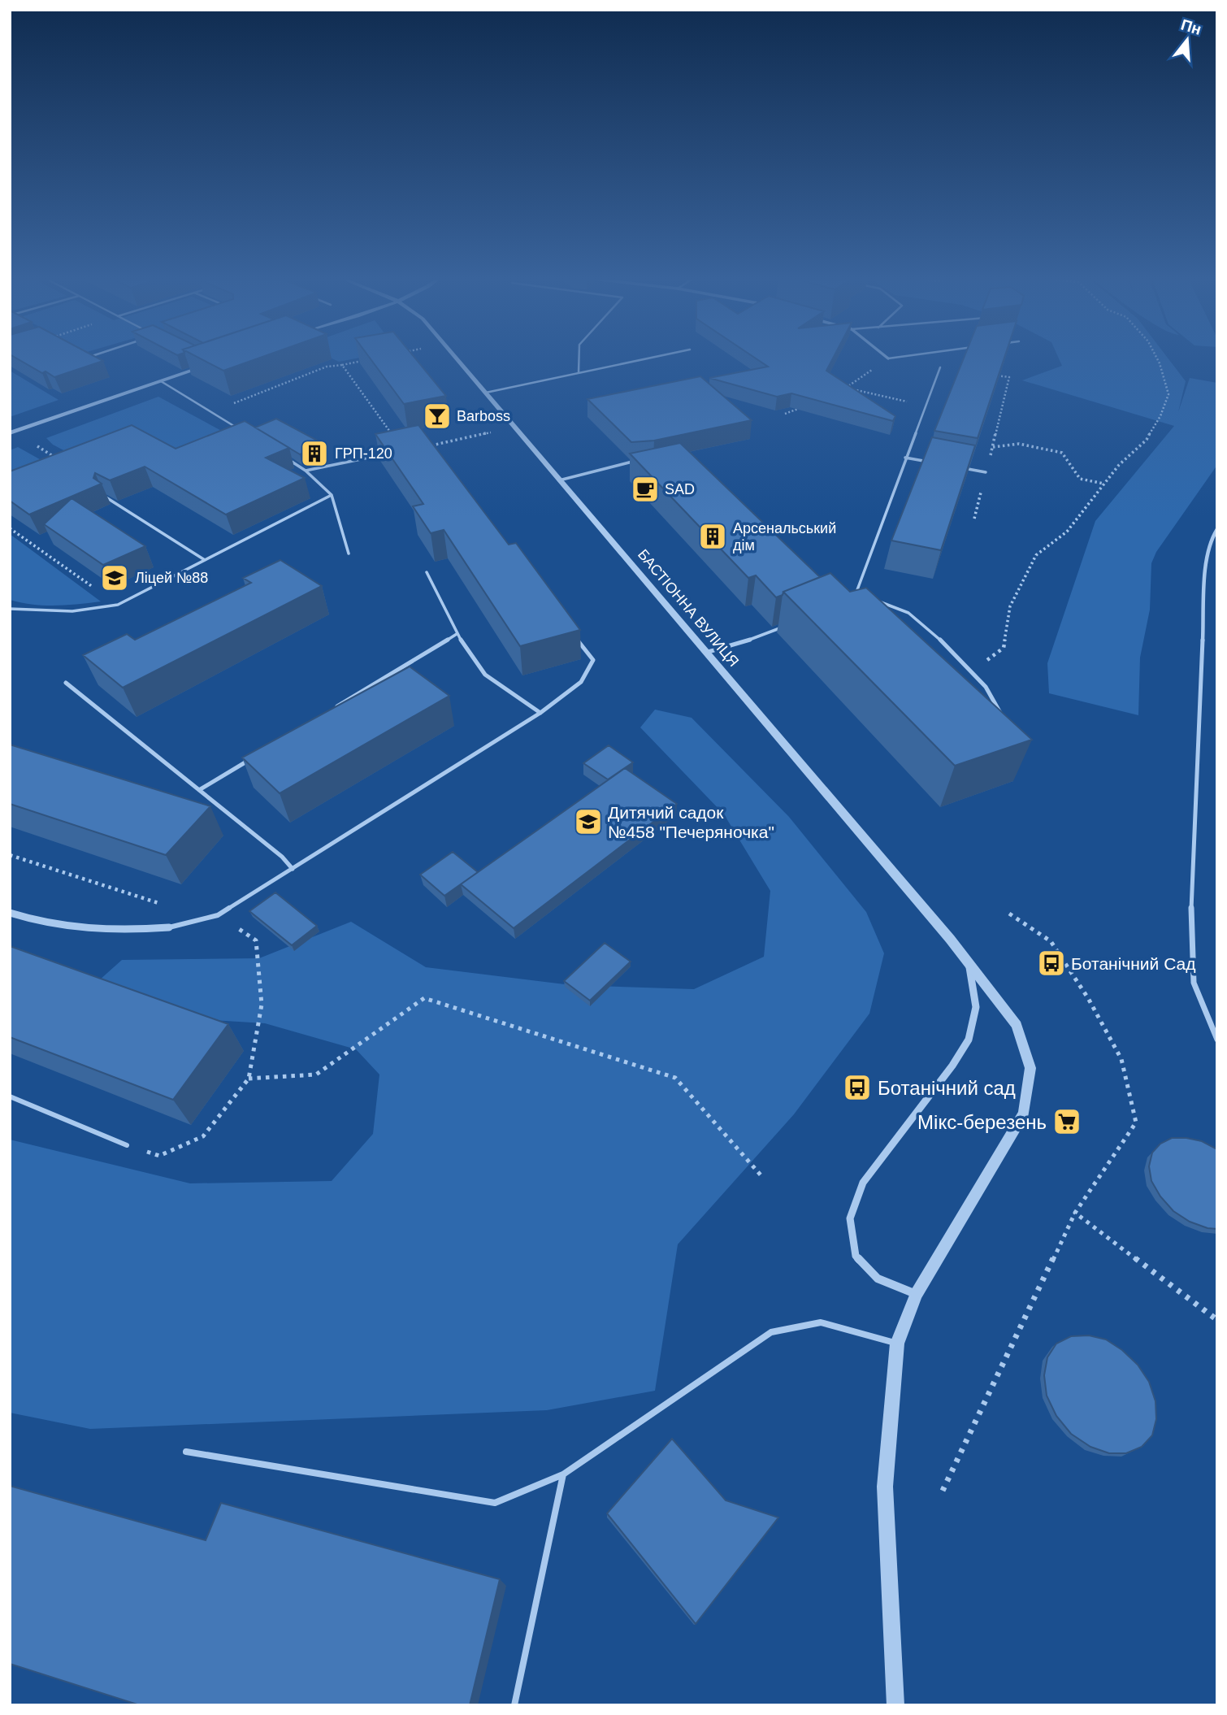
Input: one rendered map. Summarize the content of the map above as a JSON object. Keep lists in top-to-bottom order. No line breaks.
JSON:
{"streets":{"street":["БАСТІОННА ВУЛИЦЯ"]},"places":{"bar":["Barboss"],"building":["ГРП-120","Арсенальський дім"],"cafe":["SAD"],"school or university":["Ліцей №88","Дитячий садок №458 \"Печеряночка\""],"bus stop":["Ботанічний Сад","Ботанічний сад"],"supermarket":["Мікс-березень"]},"north":"top"}
